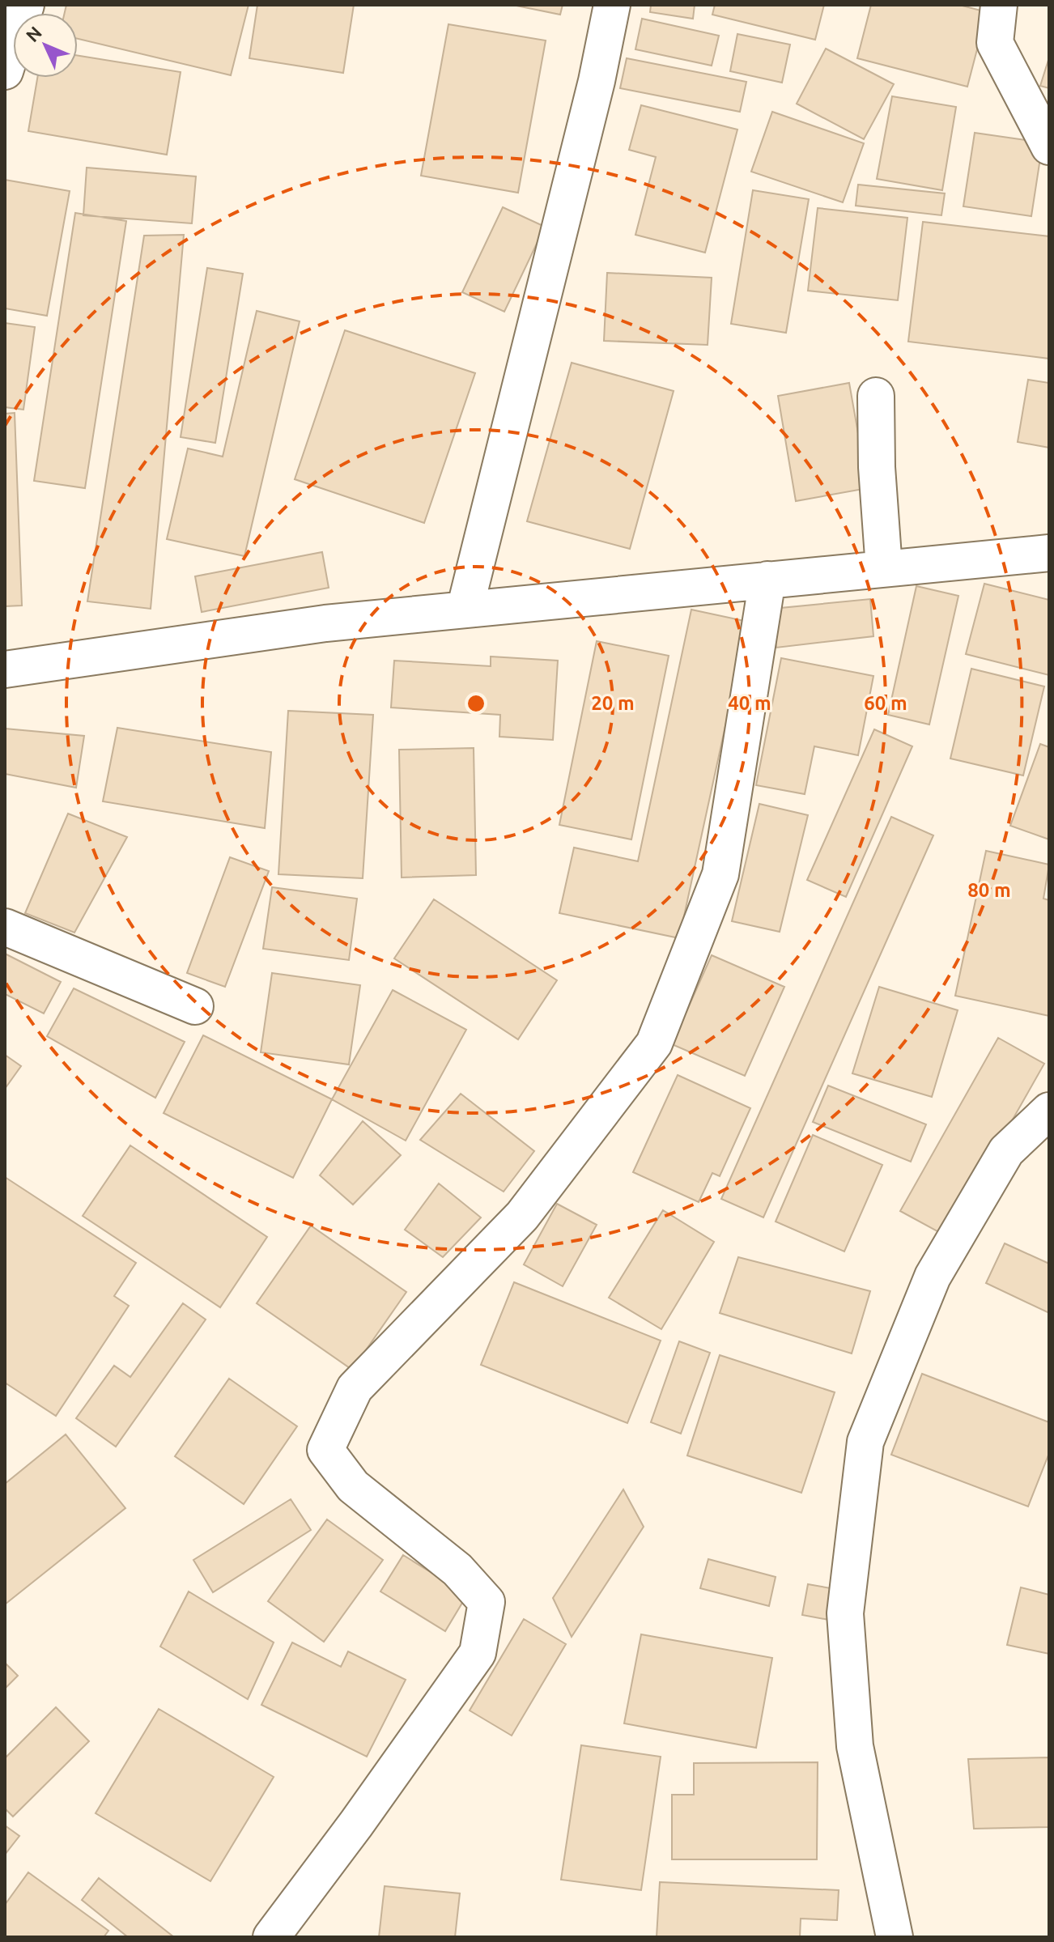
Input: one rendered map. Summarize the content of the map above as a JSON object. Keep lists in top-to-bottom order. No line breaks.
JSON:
{"north":"top left","rings":["20 m","40 m","60 m","80 m"]}
